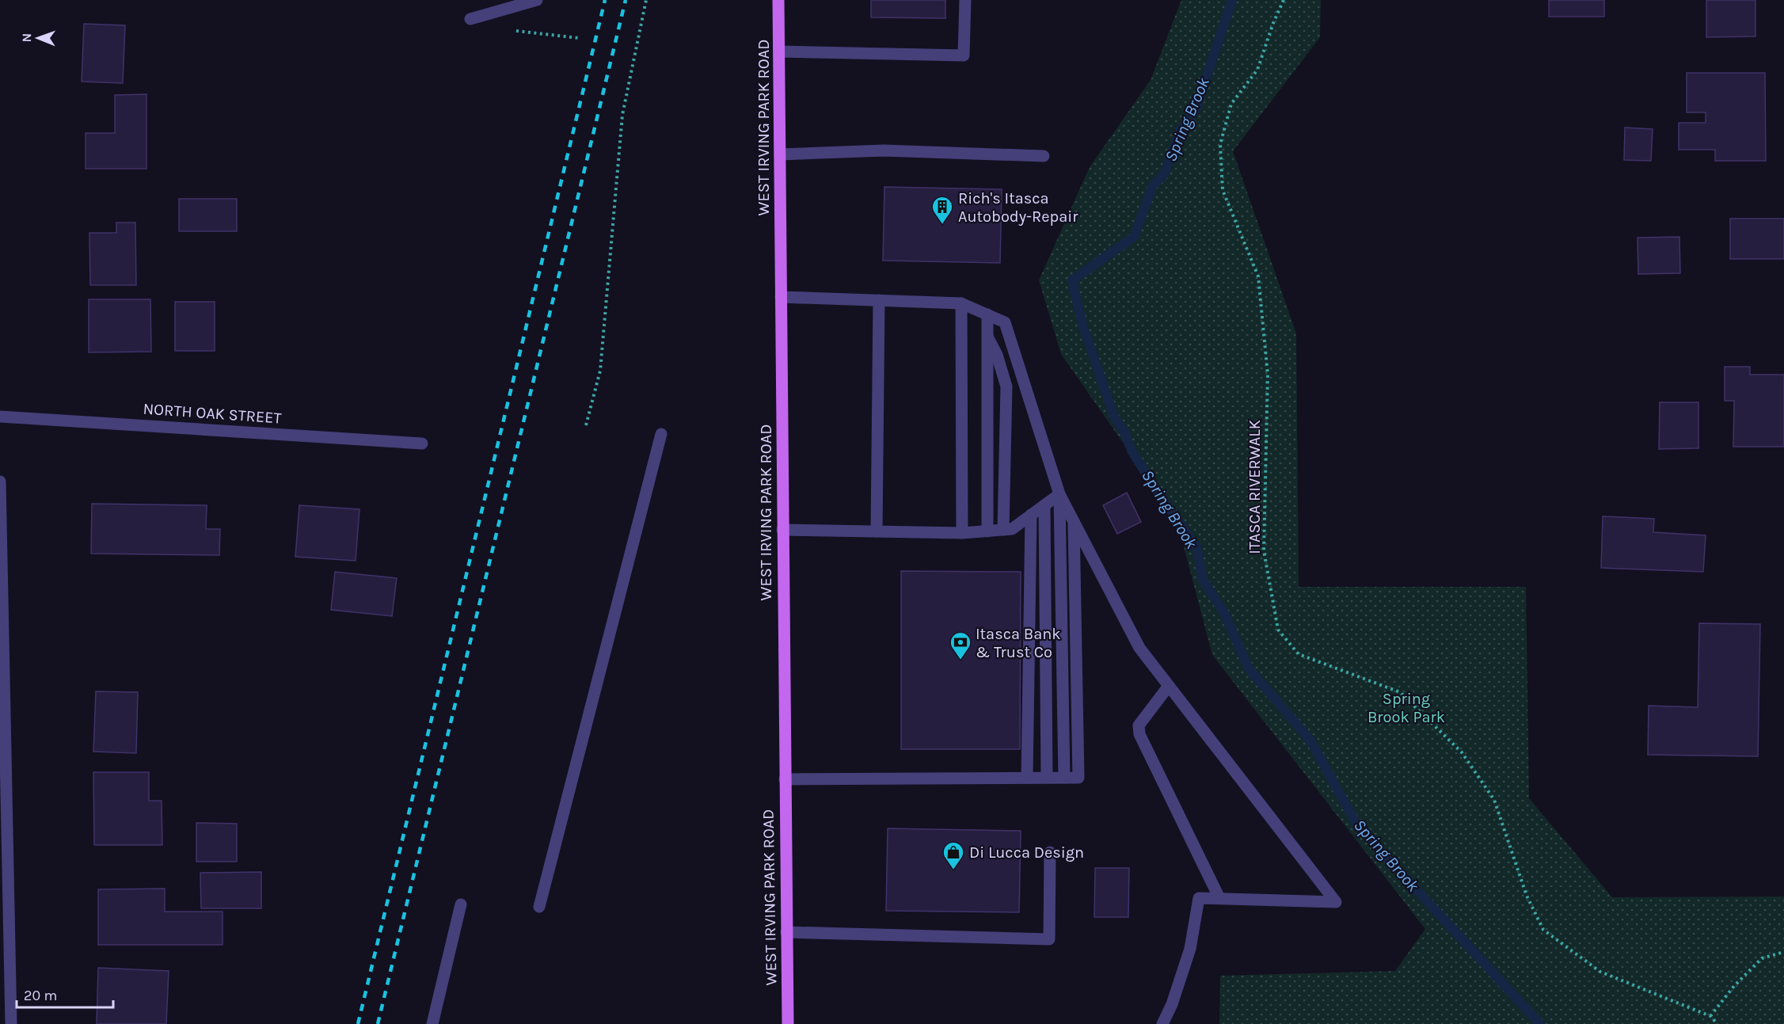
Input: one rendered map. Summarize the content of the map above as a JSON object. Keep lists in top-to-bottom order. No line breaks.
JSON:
{"streets":{"main road":["WEST IRVING PARK ROAD"],"street":["NORTH OAK STREET"],"path":["ITASCA RIVERWALK"]},"water":["Spring Brook"],"parks":["Spring Brook Park"],"places":{"building":["Rich's Itasca Autobody-Repair"],"bank":["Itasca Bank & Trust Co"],"shop":["Di Lucca Design"]},"scale_bar":"20 m","north":"left"}
